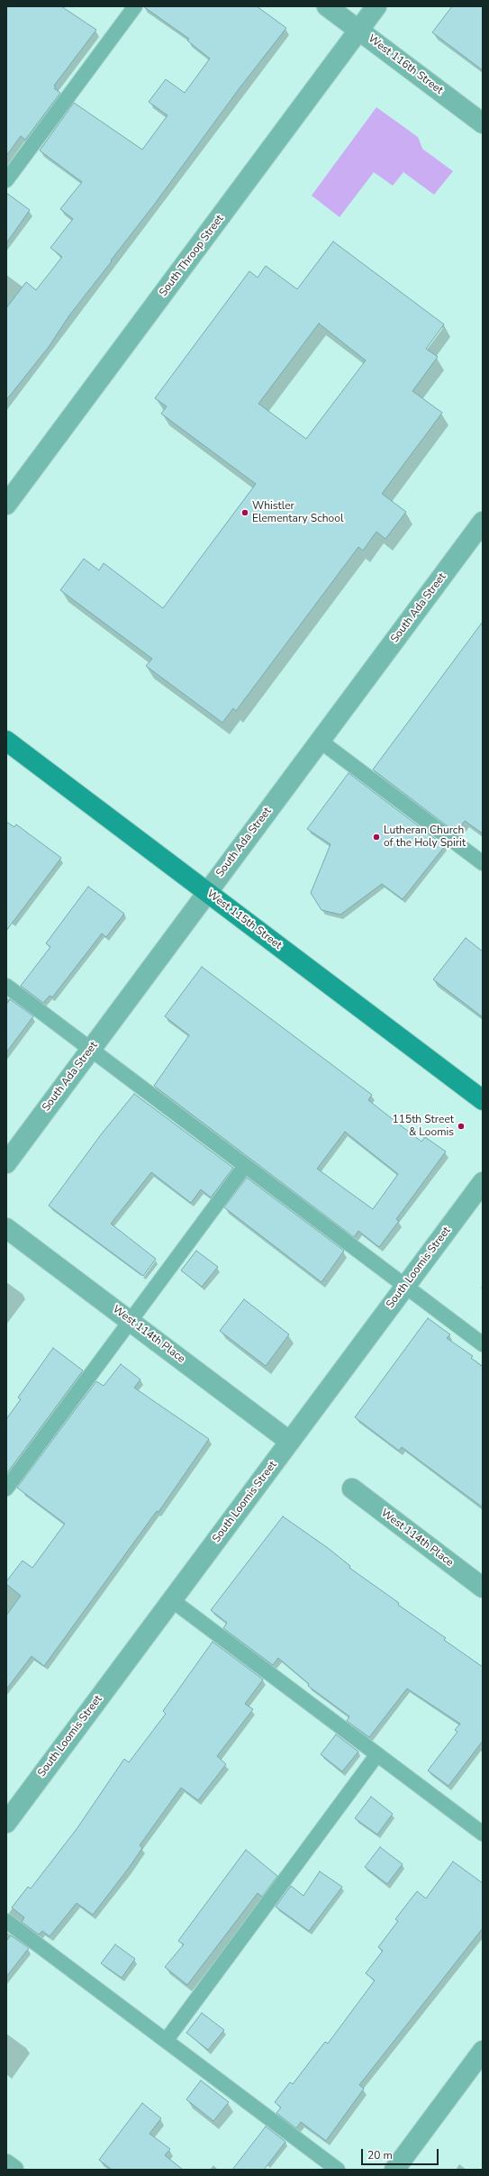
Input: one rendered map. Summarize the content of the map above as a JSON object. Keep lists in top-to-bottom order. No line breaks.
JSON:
{"streets":{"street":["West 116th Street","South Throop Street","South Ada Street","West 115th Street","South Loomis Street","West 114th Place"]},"crossings":[["West 116th Street","South Throop Street"],["South Ada Street","West 115th Street"],["South Loomis Street","West 114th Place"]],"places":["Whistler Elementary School","Lutheran Church of the Holy Spirit","115th Street & Loomis"],"scale_bar":"20 m"}
